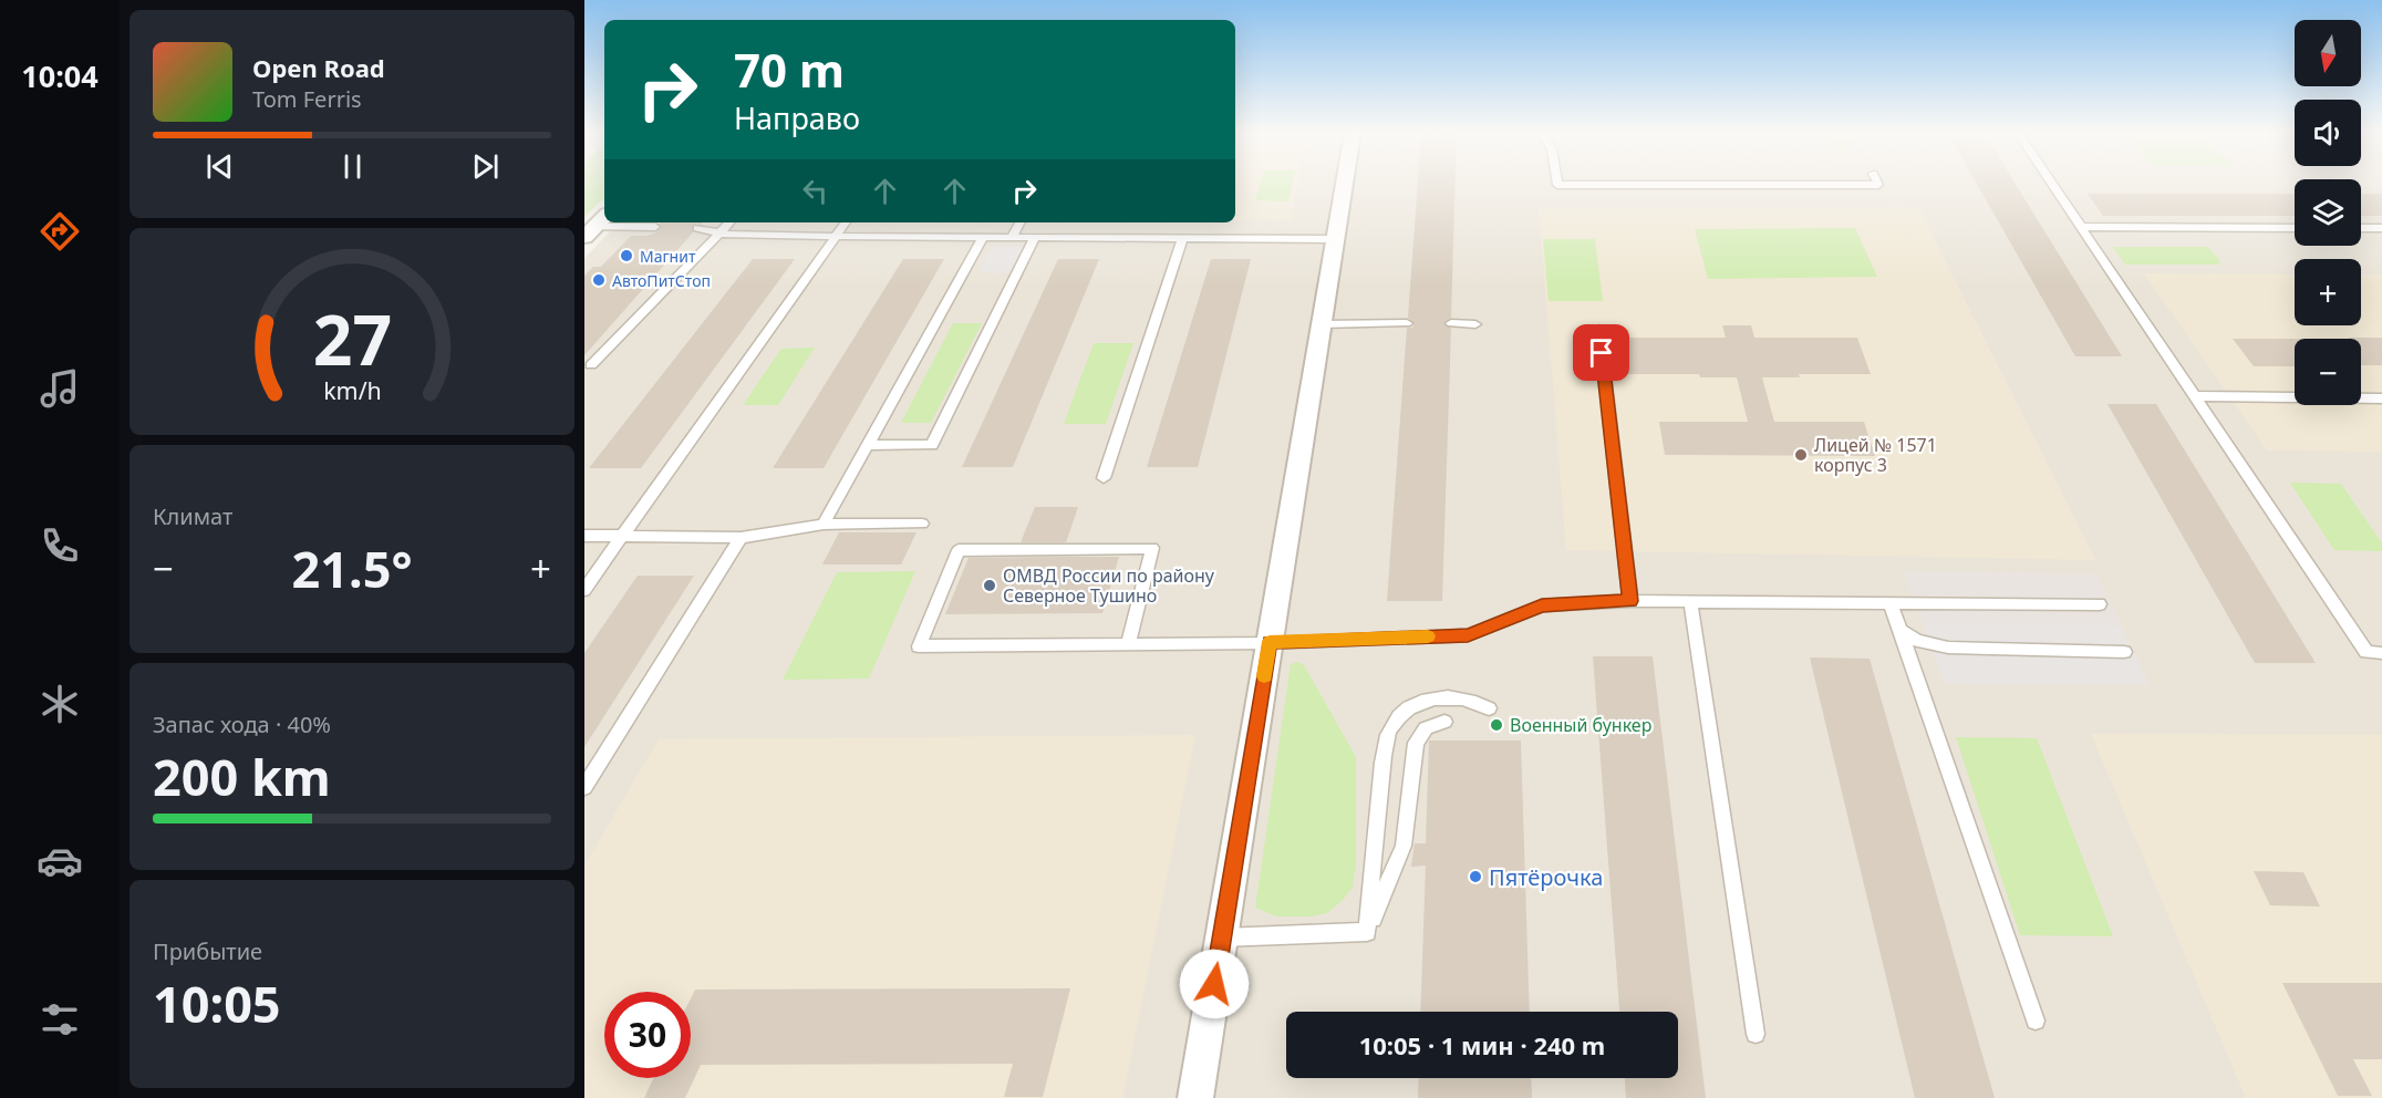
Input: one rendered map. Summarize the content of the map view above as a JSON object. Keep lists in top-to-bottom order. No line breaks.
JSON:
{"places":["Магнит","АвтоПитСтоп","Лицей № 1571 корпус 3","ОМВД России по району Северное Тушино","Военный бункер","Пятёрочка"],"north":"bottom","page":{"tabs":"10:04","map_buttons":["+","−"],"turn":["70 m","Направо"],"song":["Open Road","Tom Ferris"],"tile":["Климат",["Запас хода · 40%","200 km"],["Прибытие","10:05"]],"heat":["−","21.5°","+"],"limit":"30","trip":"10:05 · 1 мин · 240 m","gauge":["27","km/h"]}}
